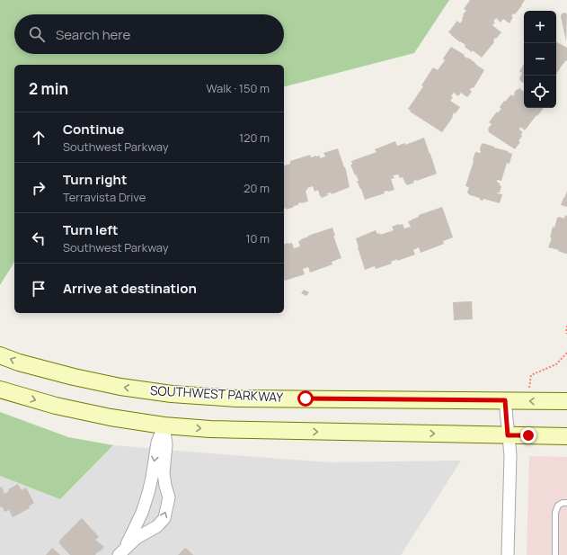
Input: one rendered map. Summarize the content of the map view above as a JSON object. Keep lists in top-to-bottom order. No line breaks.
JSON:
{"streets":{"main road":["SOUTHWEST PARKWAY"]},"page":{"map_buttons":["+","−"],"search":"Search here","heading":["2 min","Walk · 150 m"],"list":[["Continue","Southwest Parkway","120 m"],["Turn right","Terravista Drive","20 m"],["Turn left","Southwest Parkway","10 m"],"Arrive at destination"]}}
